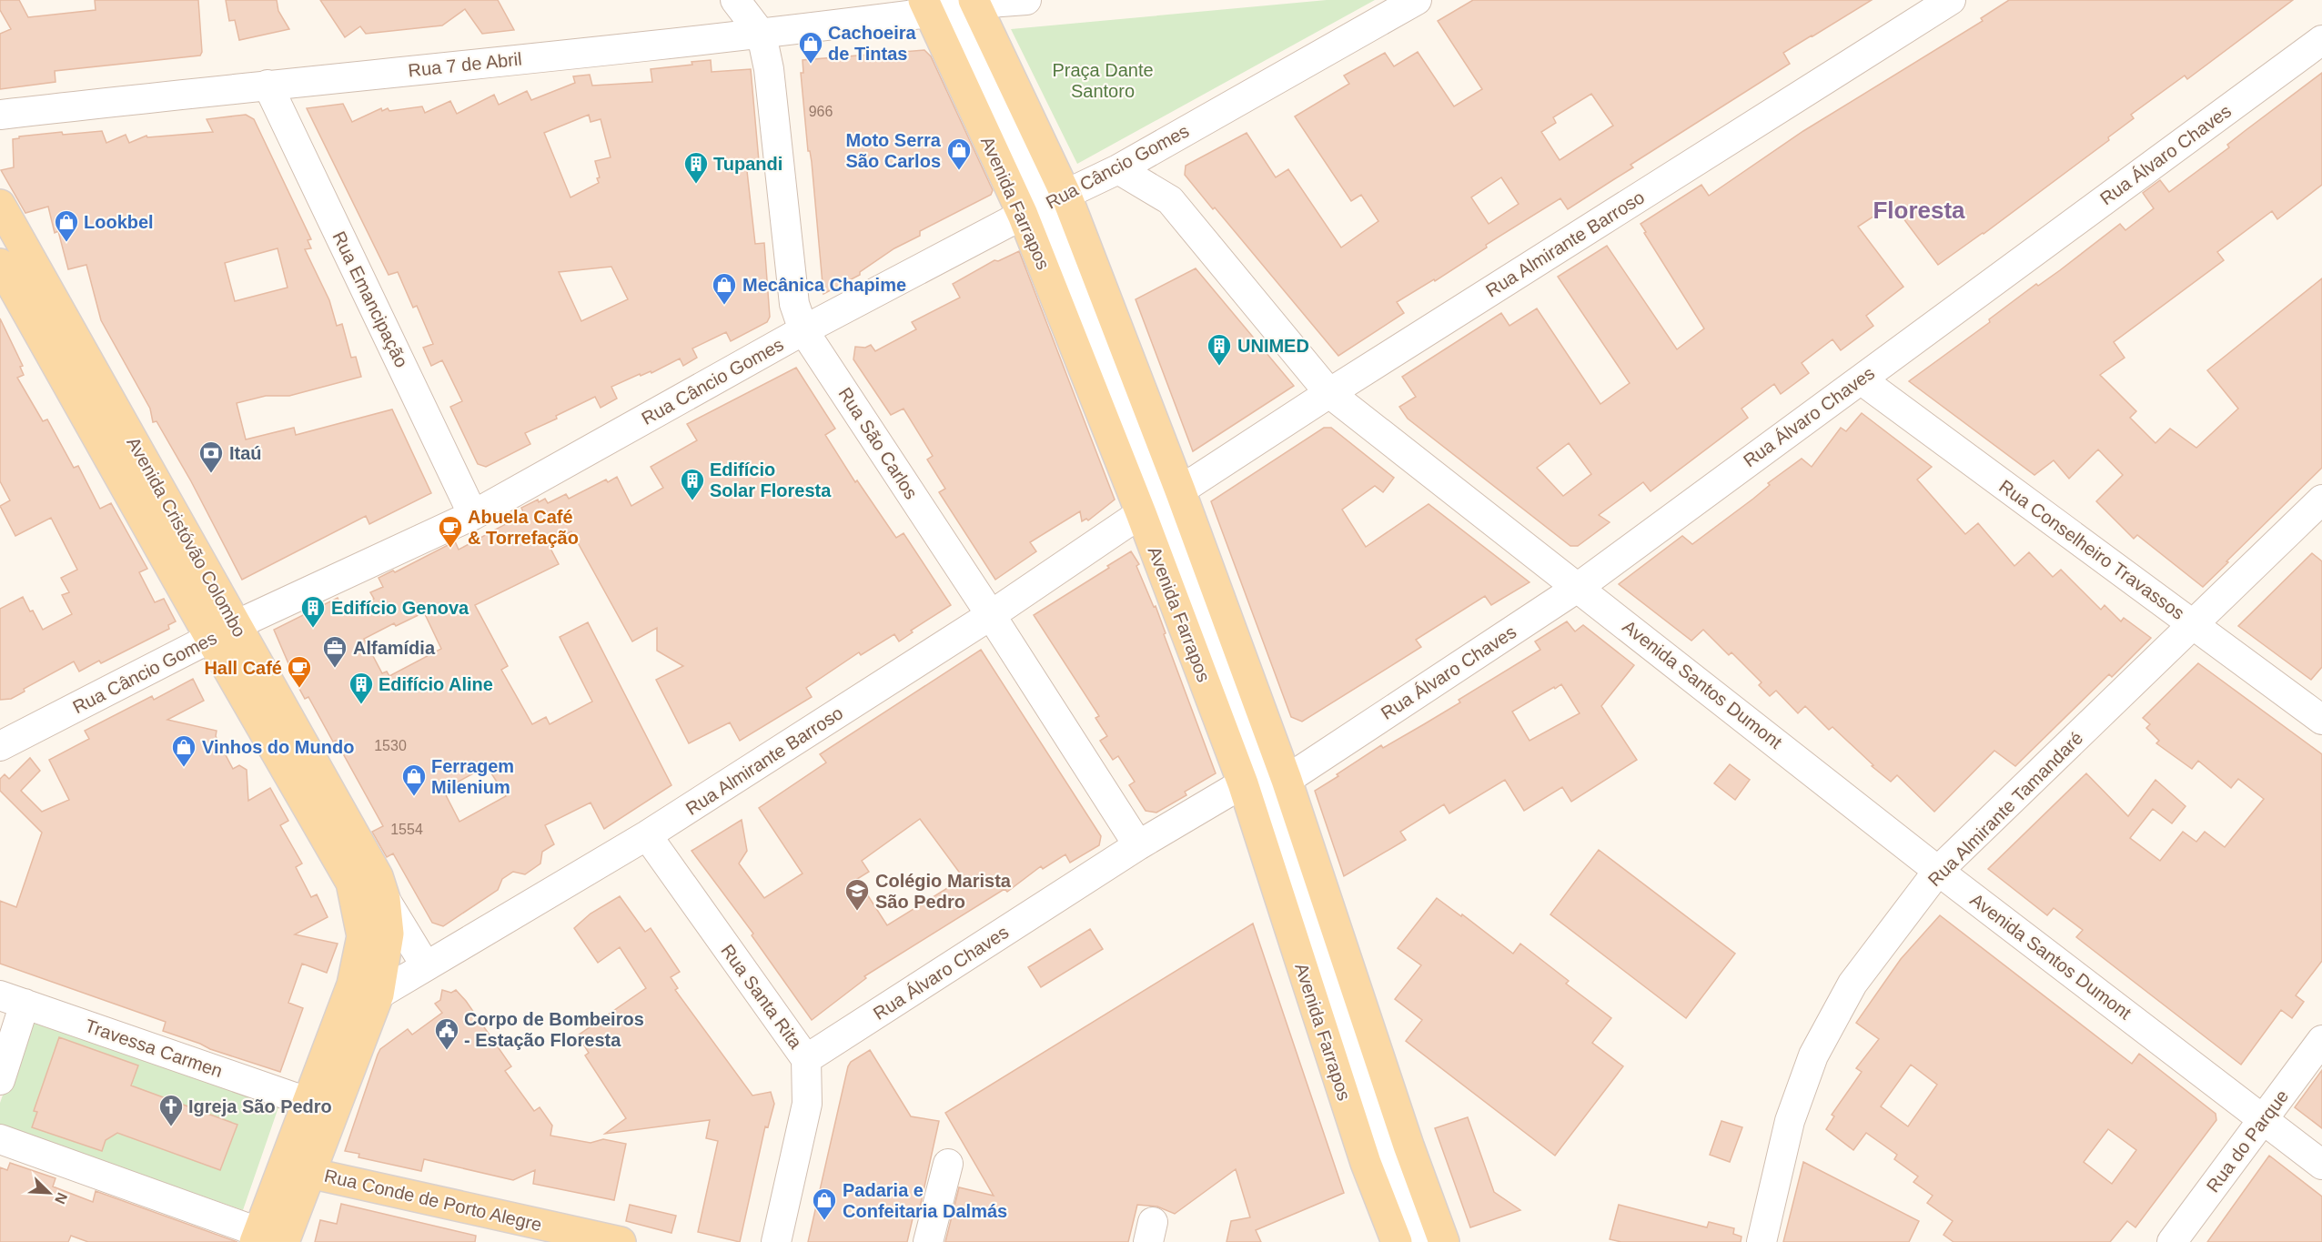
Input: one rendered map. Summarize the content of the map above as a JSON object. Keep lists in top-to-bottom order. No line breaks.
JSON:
{"streets":{"main road":["Avenida Farrapos","Avenida Cristóvão Colombo","Rua Conde de Porto Alegre"],"street":["Rua 7 de Abril","Rua Álvaro Chaves","Rua Câncio Gomes","Rua Almirante Barroso","Rua Emancipação","Rua São Carlos","Rua Conselheiro Travassos","Avenida Santos Dumont","Rua Almirante Tamandaré","Rua Santa Rita","Travessa Carmen","Rua do Parque"]},"crossings":[["Rua 7 de Abril","Avenida Farrapos"],["Rua 7 de Abril","Rua Emancipação"],["Rua 7 de Abril","Rua São Carlos"],["Rua Álvaro Chaves","Avenida Farrapos"],["Rua Álvaro Chaves","Rua São Carlos"],["Rua Álvaro Chaves","Rua Conselheiro Travassos"],["Rua Álvaro Chaves","Avenida Santos Dumont"],["Rua Álvaro Chaves","Rua Santa Rita"],["Rua Câncio Gomes","Avenida Farrapos"],["Rua Câncio Gomes","Rua Emancipação"],["Rua Câncio Gomes","Rua São Carlos"],["Rua Câncio Gomes","Avenida Cristóvão Colombo"],["Rua Câncio Gomes","Avenida Santos Dumont"],["Avenida Farrapos","Rua Almirante Barroso"],["Rua Almirante Barroso","Rua São Carlos"],["Rua Almirante Barroso","Avenida Cristóvão Colombo"],["Rua Almirante Barroso","Avenida Santos Dumont"],["Rua Almirante Barroso","Rua Santa Rita"],["Avenida Cristóvão Colombo","Travessa Carmen"],["Avenida Cristóvão Colombo","Rua Conde de Porto Alegre"],["Rua Conselheiro Travassos","Rua Almirante Tamandaré"],["Avenida Santos Dumont","Rua Almirante Tamandaré"],["Avenida Santos Dumont","Rua do Parque"]],"districts":["Floresta"],"parks":["Praça Dante Santoro"],"places":{"shop":["Cachoeira de Tintas","Moto Serra São Carlos","Lookbel","Mecânica Chapime","Vinhos do Mundo","Ferragem Milenium","Padaria e Confeitaria Dalmás"],"building":["Tupandi","UNIMED","Edifício Solar Floresta","Edifício Genova","Edifício Aline"],"bank":["Itaú"],"cafe":["Abuela Café & Torrefação","Hall Café"],"office":["Alfamídia"],"school or university":["Colégio Marista São Pedro"],"public building":["Corpo de Bombeiros - Estação Floresta"],"church":["Igreja São Pedro"]},"house_numbers":["966","1530","1554"],"north":"bottom right"}
